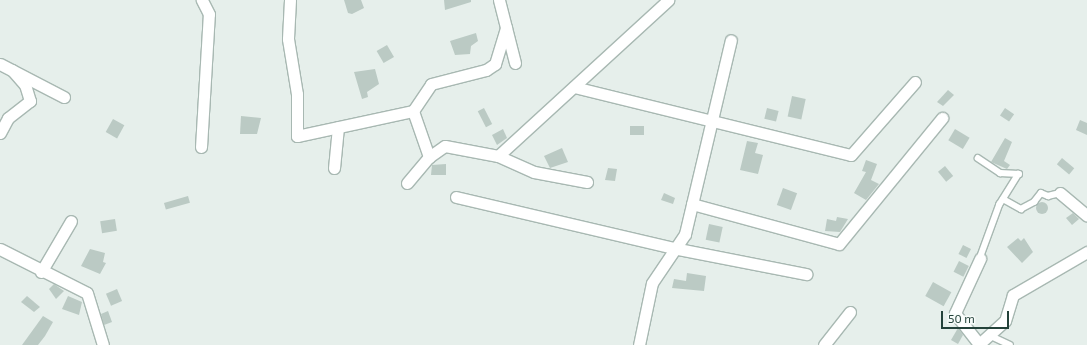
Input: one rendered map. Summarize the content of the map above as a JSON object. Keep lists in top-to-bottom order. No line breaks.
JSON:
{"scale_bar":"50 m"}
